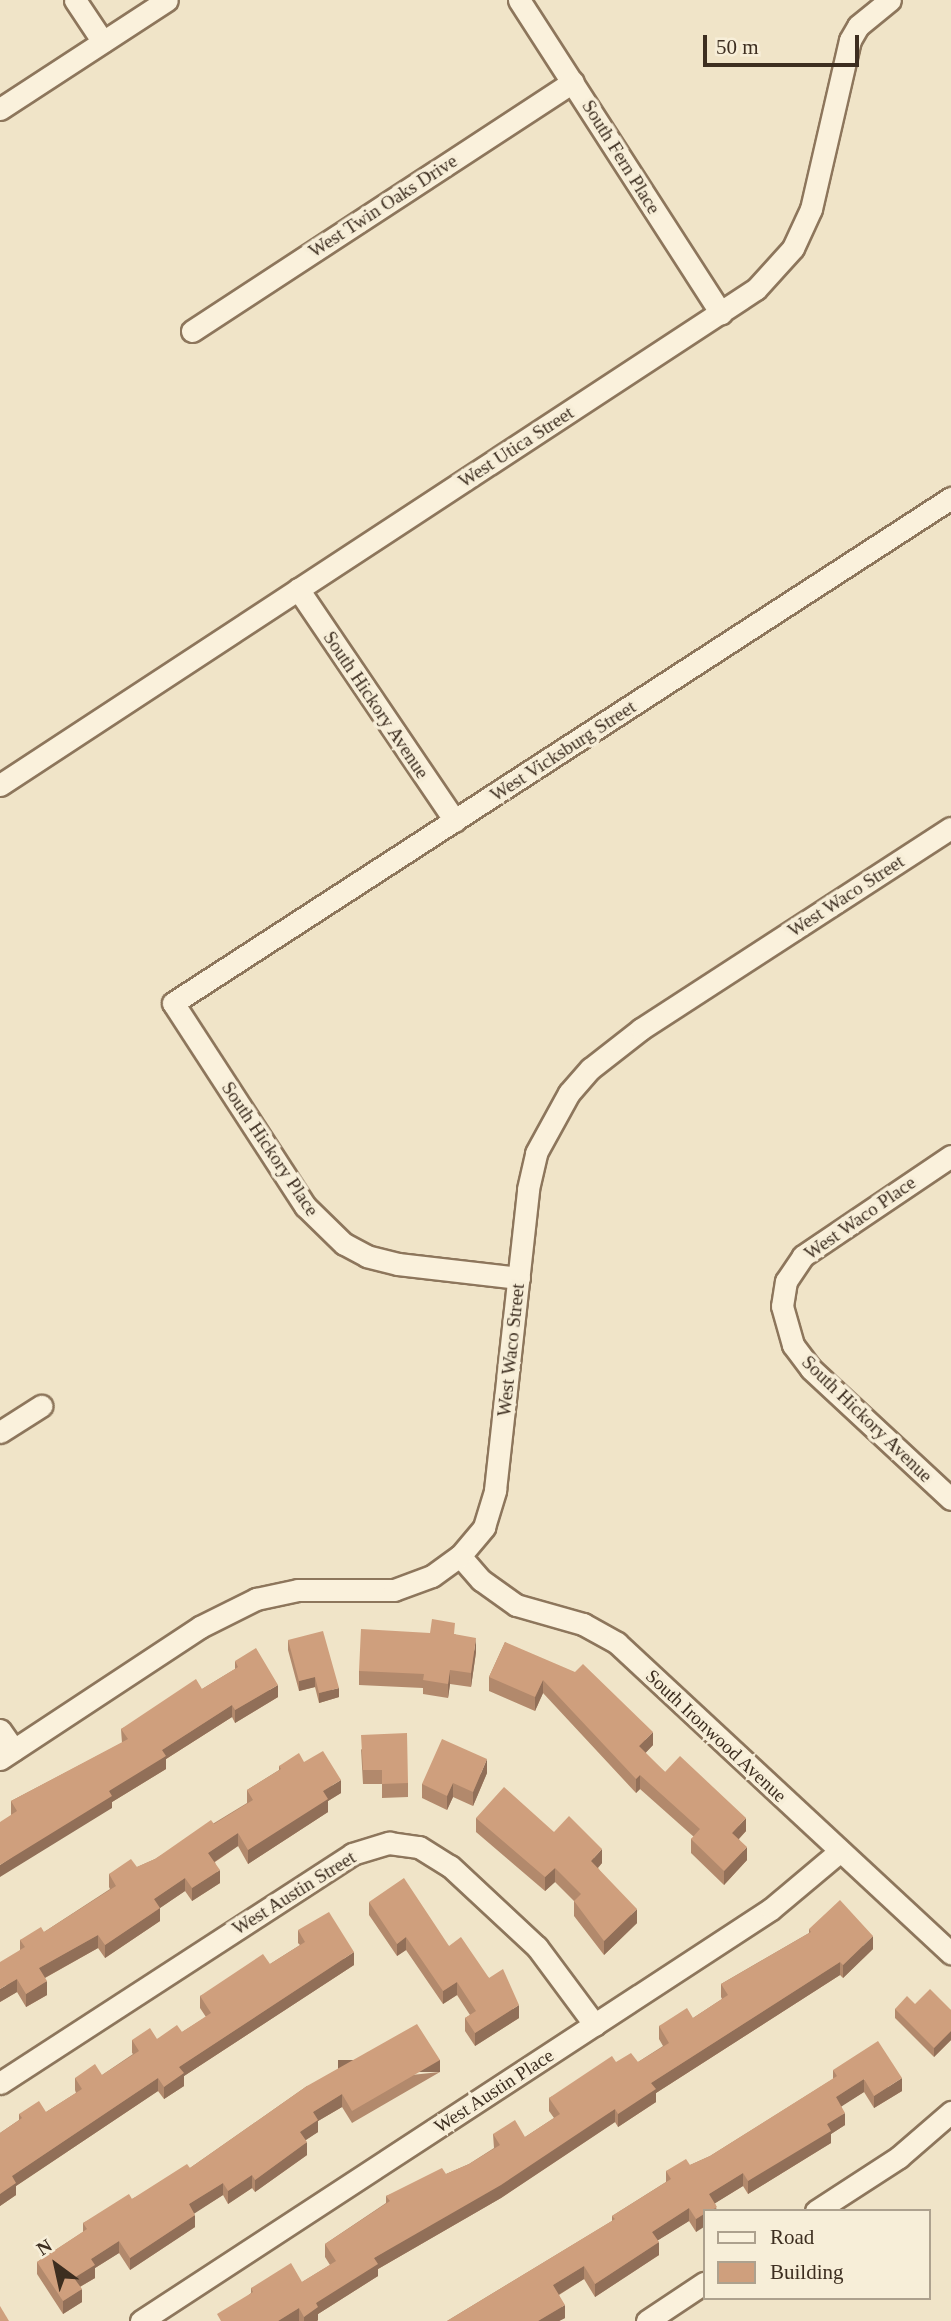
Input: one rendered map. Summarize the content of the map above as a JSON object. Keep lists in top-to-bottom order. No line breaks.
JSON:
{"streets":{"street":["South Fern Place","West Twin Oaks Drive","West Utica Street","South Hickory Avenue","West Vicksburg Street","West Waco Street","South Hickory Place","West Waco Place","South Ironwood Avenue","West Austin Street","West Austin Place"]},"crossings":[["South Fern Place","West Twin Oaks Drive"],["South Fern Place","West Utica Street"],["West Utica Street","South Hickory Avenue"],["South Hickory Avenue","West Vicksburg Street"],["South Hickory Avenue","West Waco Place"],["West Vicksburg Street","South Hickory Place"],["West Waco Street","South Hickory Place"],["West Waco Street","South Ironwood Avenue"],["South Ironwood Avenue","West Austin Place"],["West Austin Street","West Austin Place"]],"legend":["Road","Building"],"scale_bar":"50 m","north":"top left"}
